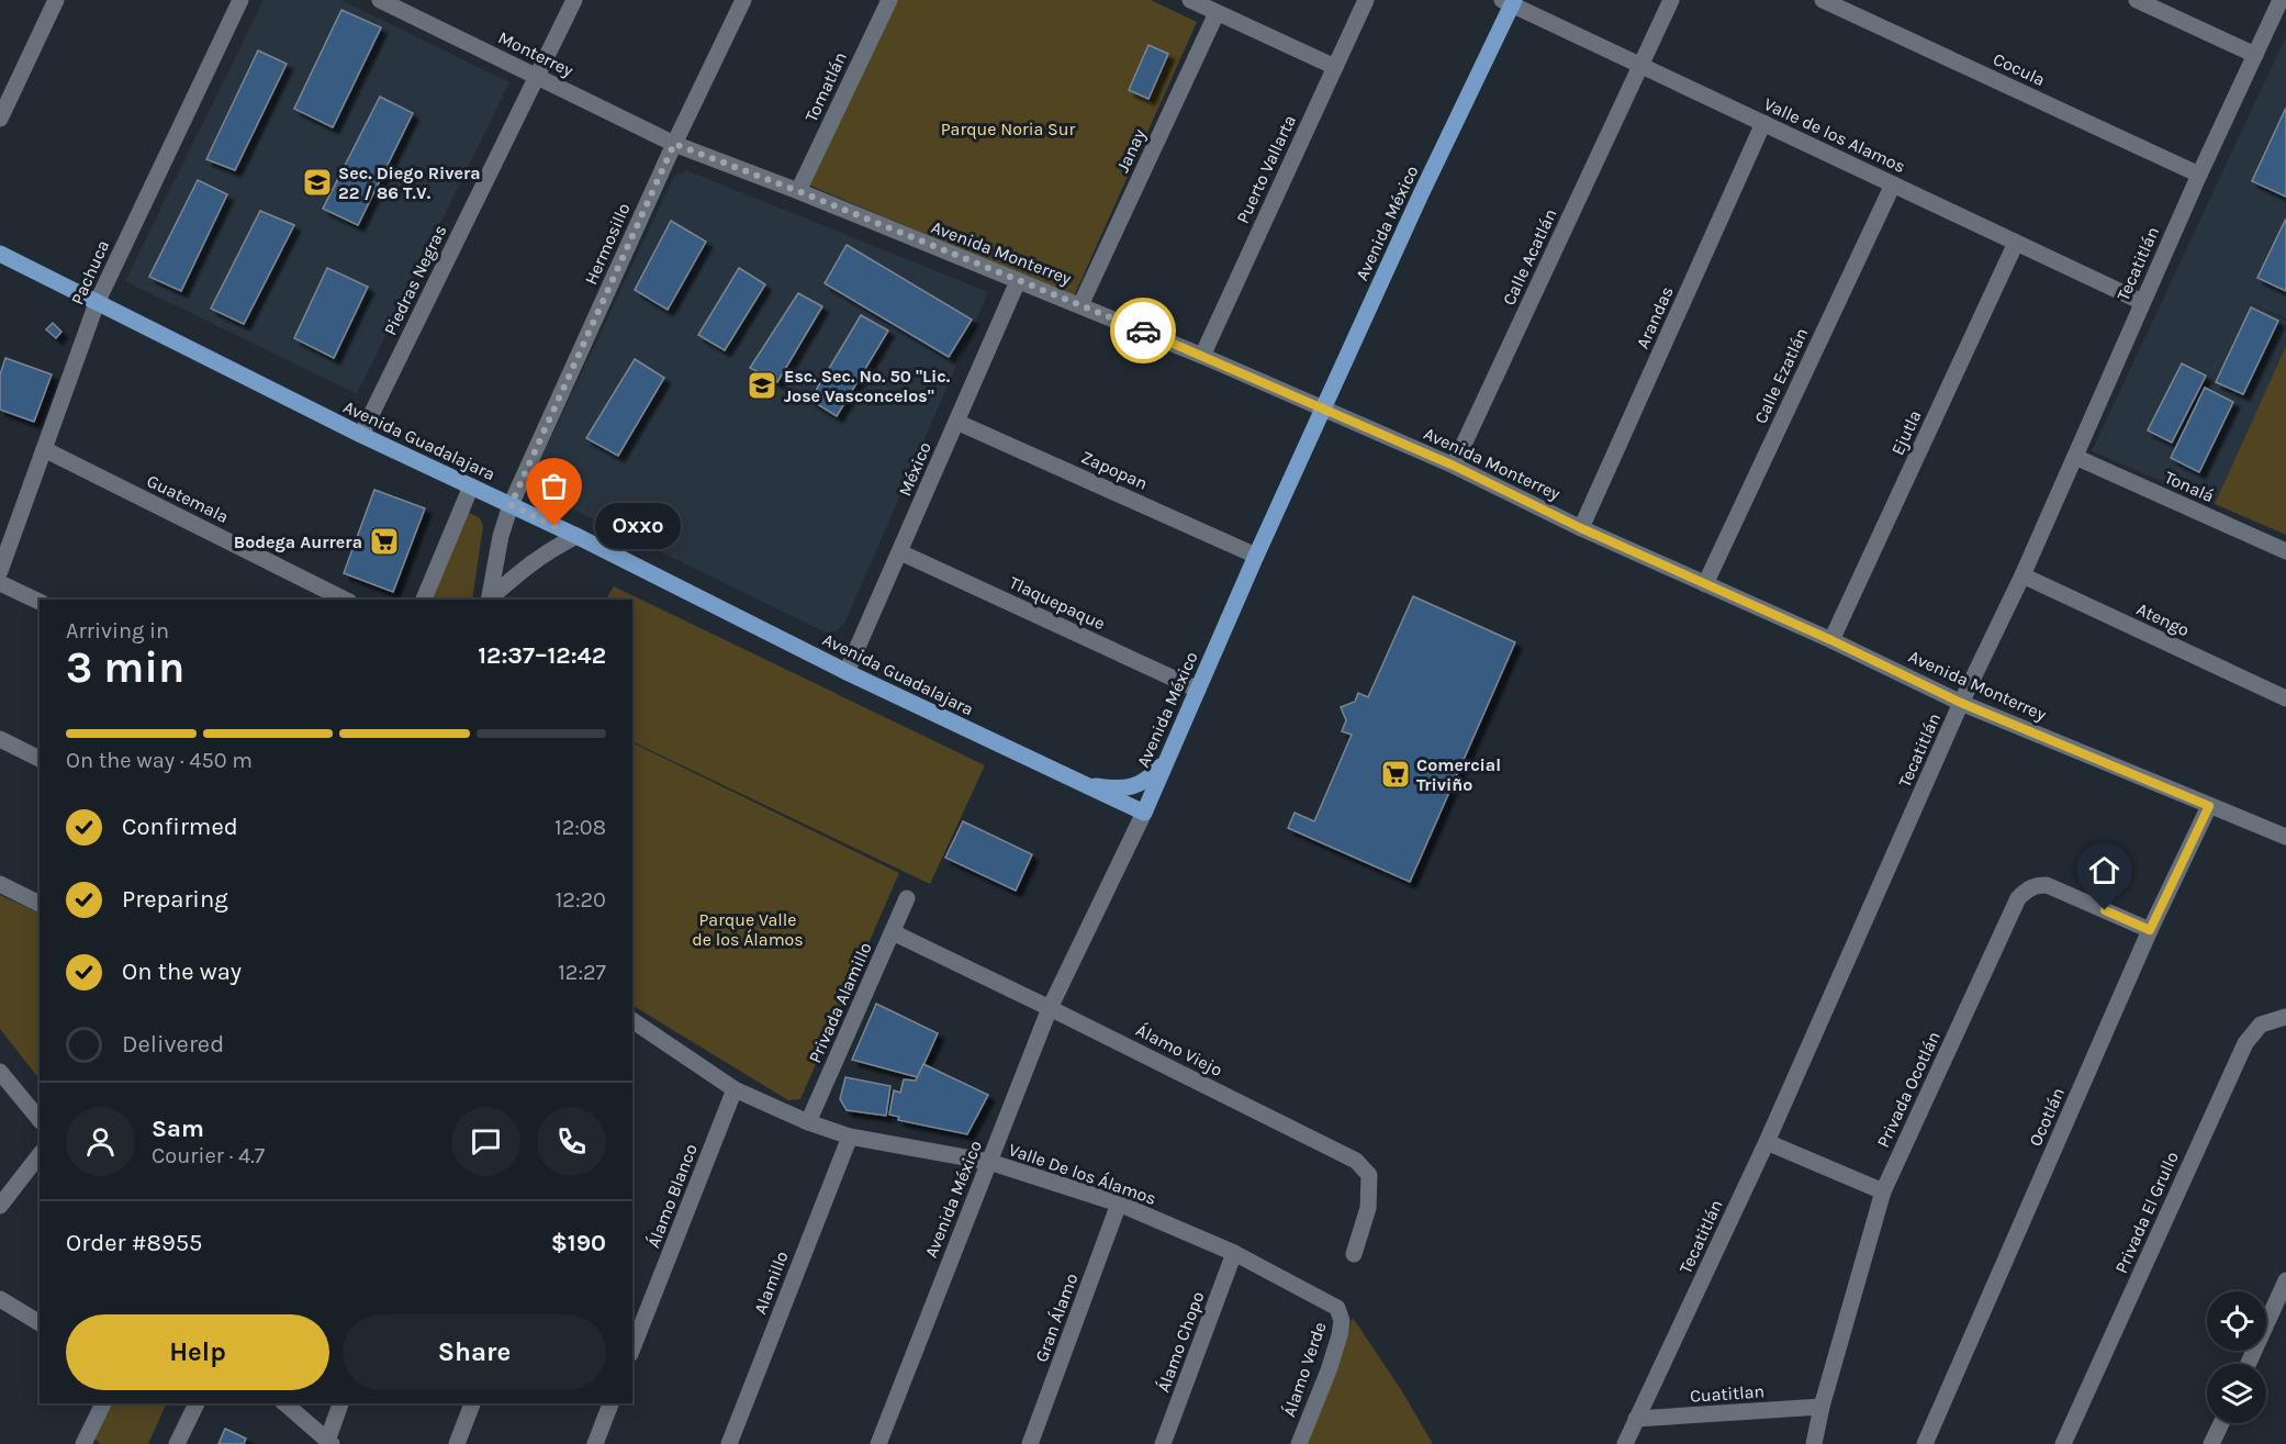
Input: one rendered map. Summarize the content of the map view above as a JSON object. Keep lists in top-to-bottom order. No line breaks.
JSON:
{"streets":{"main road":["Avenida México","Avenida Guadalajara"],"street":["Monterrey","Cocula","Tomatlán","Valle de los Alamos","Janay","Puerto Vallarta","Hermosillo","Avenida Monterrey","Calle Acatlán","Tecatitlán","Pachuca","Piedras Negras","Arandas","Calle Ezatlán","Ejutla","México","Zapopan","Tonalá","Guatemala","Tlaquepaque","Atengo","Privada Alamillo","Álamo Viejo","Privada Ocotlán","Ocotlán","Valle De los Álamos","Álamo Blanco","Privada El Grullo","Alamillo","Gran Álamo","Álamo Chopo","Álamo Verde","Cuatitlan"]},"crossings":[["Monterrey","Hermosillo"],["Monterrey","Avenida Monterrey"],["Monterrey","Piedras Negras"],["Cocula","Tecatitlán"],["Tomatlán","Avenida Monterrey"],["Valle de los Alamos","Avenida México"],["Valle de los Alamos","Calle Acatlán"],["Valle de los Alamos","Tecatitlán"],["Valle de los Alamos","Arandas"],["Valle de los Alamos","Calle Ezatlán"],["Valle de los Alamos","Ejutla"],["Janay","Avenida Monterrey"],["Puerto Vallarta","Avenida Monterrey"],["Avenida México","Avenida Monterrey"],["Avenida México","Avenida Guadalajara"],["Avenida México","Zapopan"],["Avenida México","Tlaquepaque"],["Avenida México","Álamo Viejo"],["Avenida México","Valle De los Álamos"],["Hermosillo","Avenida Monterrey"],["Hermosillo","Avenida Guadalajara"],["Avenida Monterrey","Calle Acatlán"],["Avenida Monterrey","Tecatitlán"],["Avenida Monterrey","Arandas"],["Avenida Monterrey","Calle Ezatlán"],["Avenida Monterrey","Ejutla"],["Avenida Monterrey","México"],["Avenida Monterrey","Ocotlán"],["Tecatitlán","Tonalá"],["Tecatitlán","Atengo"],["Tecatitlán","Cuatitlan"],["Pachuca","Avenida Guadalajara"],["Pachuca","Guatemala"],["Piedras Negras","Avenida Guadalajara"],["Avenida Guadalajara","México"],["México","Zapopan"],["México","Tlaquepaque"],["Privada Alamillo","Álamo Viejo"],["Privada Alamillo","Valle De los Álamos"],["Privada Ocotlán","Ocotlán"],["Privada Ocotlán","Cuatitlan"],["Valle De los Álamos","Álamo Blanco"],["Valle De los Álamos","Alamillo"],["Valle De los Álamos","Gran Álamo"],["Valle De los Álamos","Álamo Chopo"],["Valle De los Álamos","Álamo Verde"]],"parks":["Parque Noria Sur","Parque Valle de los Álamos"],"places":{"school or university":["Sec. Diego Rivera 22 / 86 T.V.","Esc. Sec. No. 50 \"Lic. Jose Vasconcelos\""],"other":["Oxxo"],"supermarket":["Bodega Aurrera","Comercial Triviño"]},"page":{"bubble":"Oxxo","heading":["3 min","Arriving in","12:37–12:42"],"panel":["Sam","Courier · 4.7","Order #8955","$190"],"bar":"On the way · 450 m","list":[["Confirmed","12:08"],["Preparing","12:20"],["On the way","12:27"],"Delivered"],"buttons":["Help","Share"]}}
